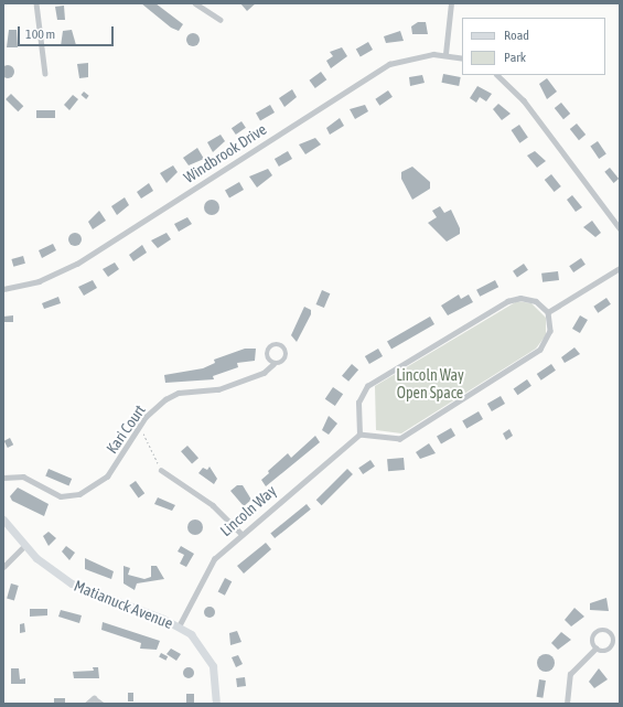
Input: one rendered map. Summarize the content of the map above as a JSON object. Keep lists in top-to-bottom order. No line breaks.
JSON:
{"streets":{"street":["Windbrook Drive","Kari Court","Lincoln Way","Matianuck Avenue"]},"crossings":[["Lincoln Way","Matianuck Avenue"]],"parks":["Lincoln Way Open Space"],"legend":["Road","Park"],"scale_bar":"100 m"}
